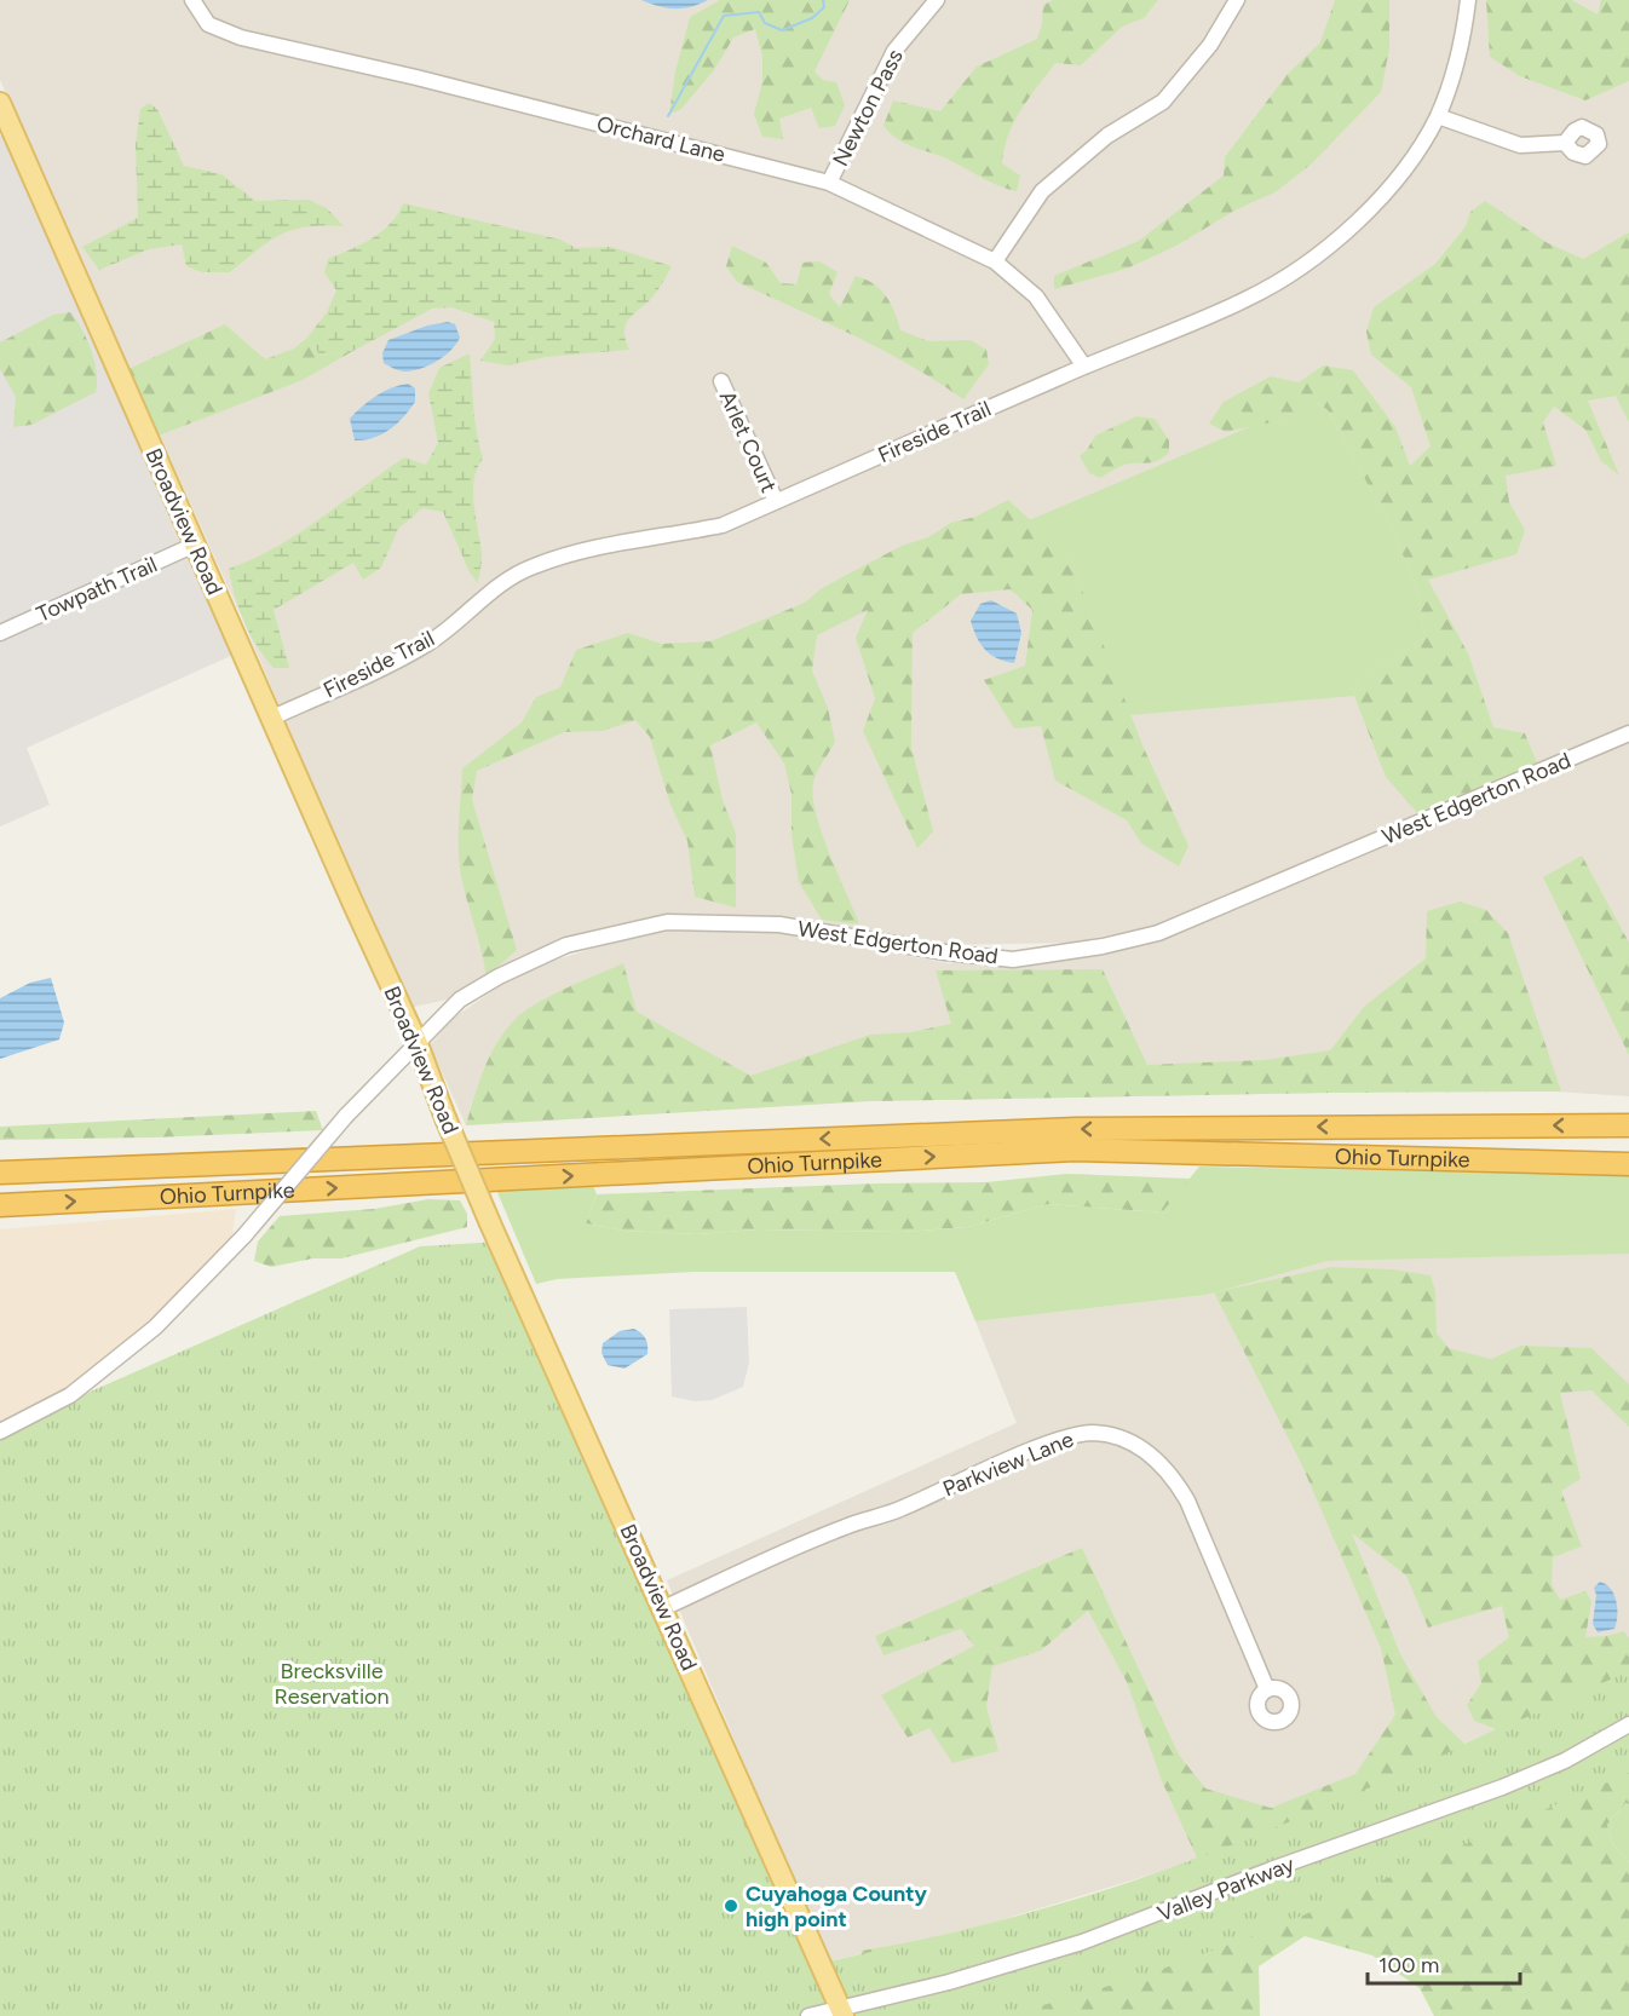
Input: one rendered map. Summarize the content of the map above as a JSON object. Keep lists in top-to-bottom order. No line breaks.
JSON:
{"streets":{"highway":["Ohio Turnpike"],"main road":["Broadview Road"],"street":["Newton Pass","Orchard Lane","Fireside Trail","Arlet Court","Towpath Trail","West Edgerton Road","Parkview Lane","Valley Parkway"]},"crossings":[["Newton Pass","Orchard Lane"],["Orchard Lane","Fireside Trail"],["Fireside Trail","Arlet Court"],["Fireside Trail","Broadview Road"],["Broadview Road","Towpath Trail"],["Broadview Road","West Edgerton Road"],["Broadview Road","Parkview Lane"],["Broadview Road","Valley Parkway"]],"parks":["Brecksville Reservation"],"places":["Cuyahoga County high point"],"scale_bar":"100 m"}
